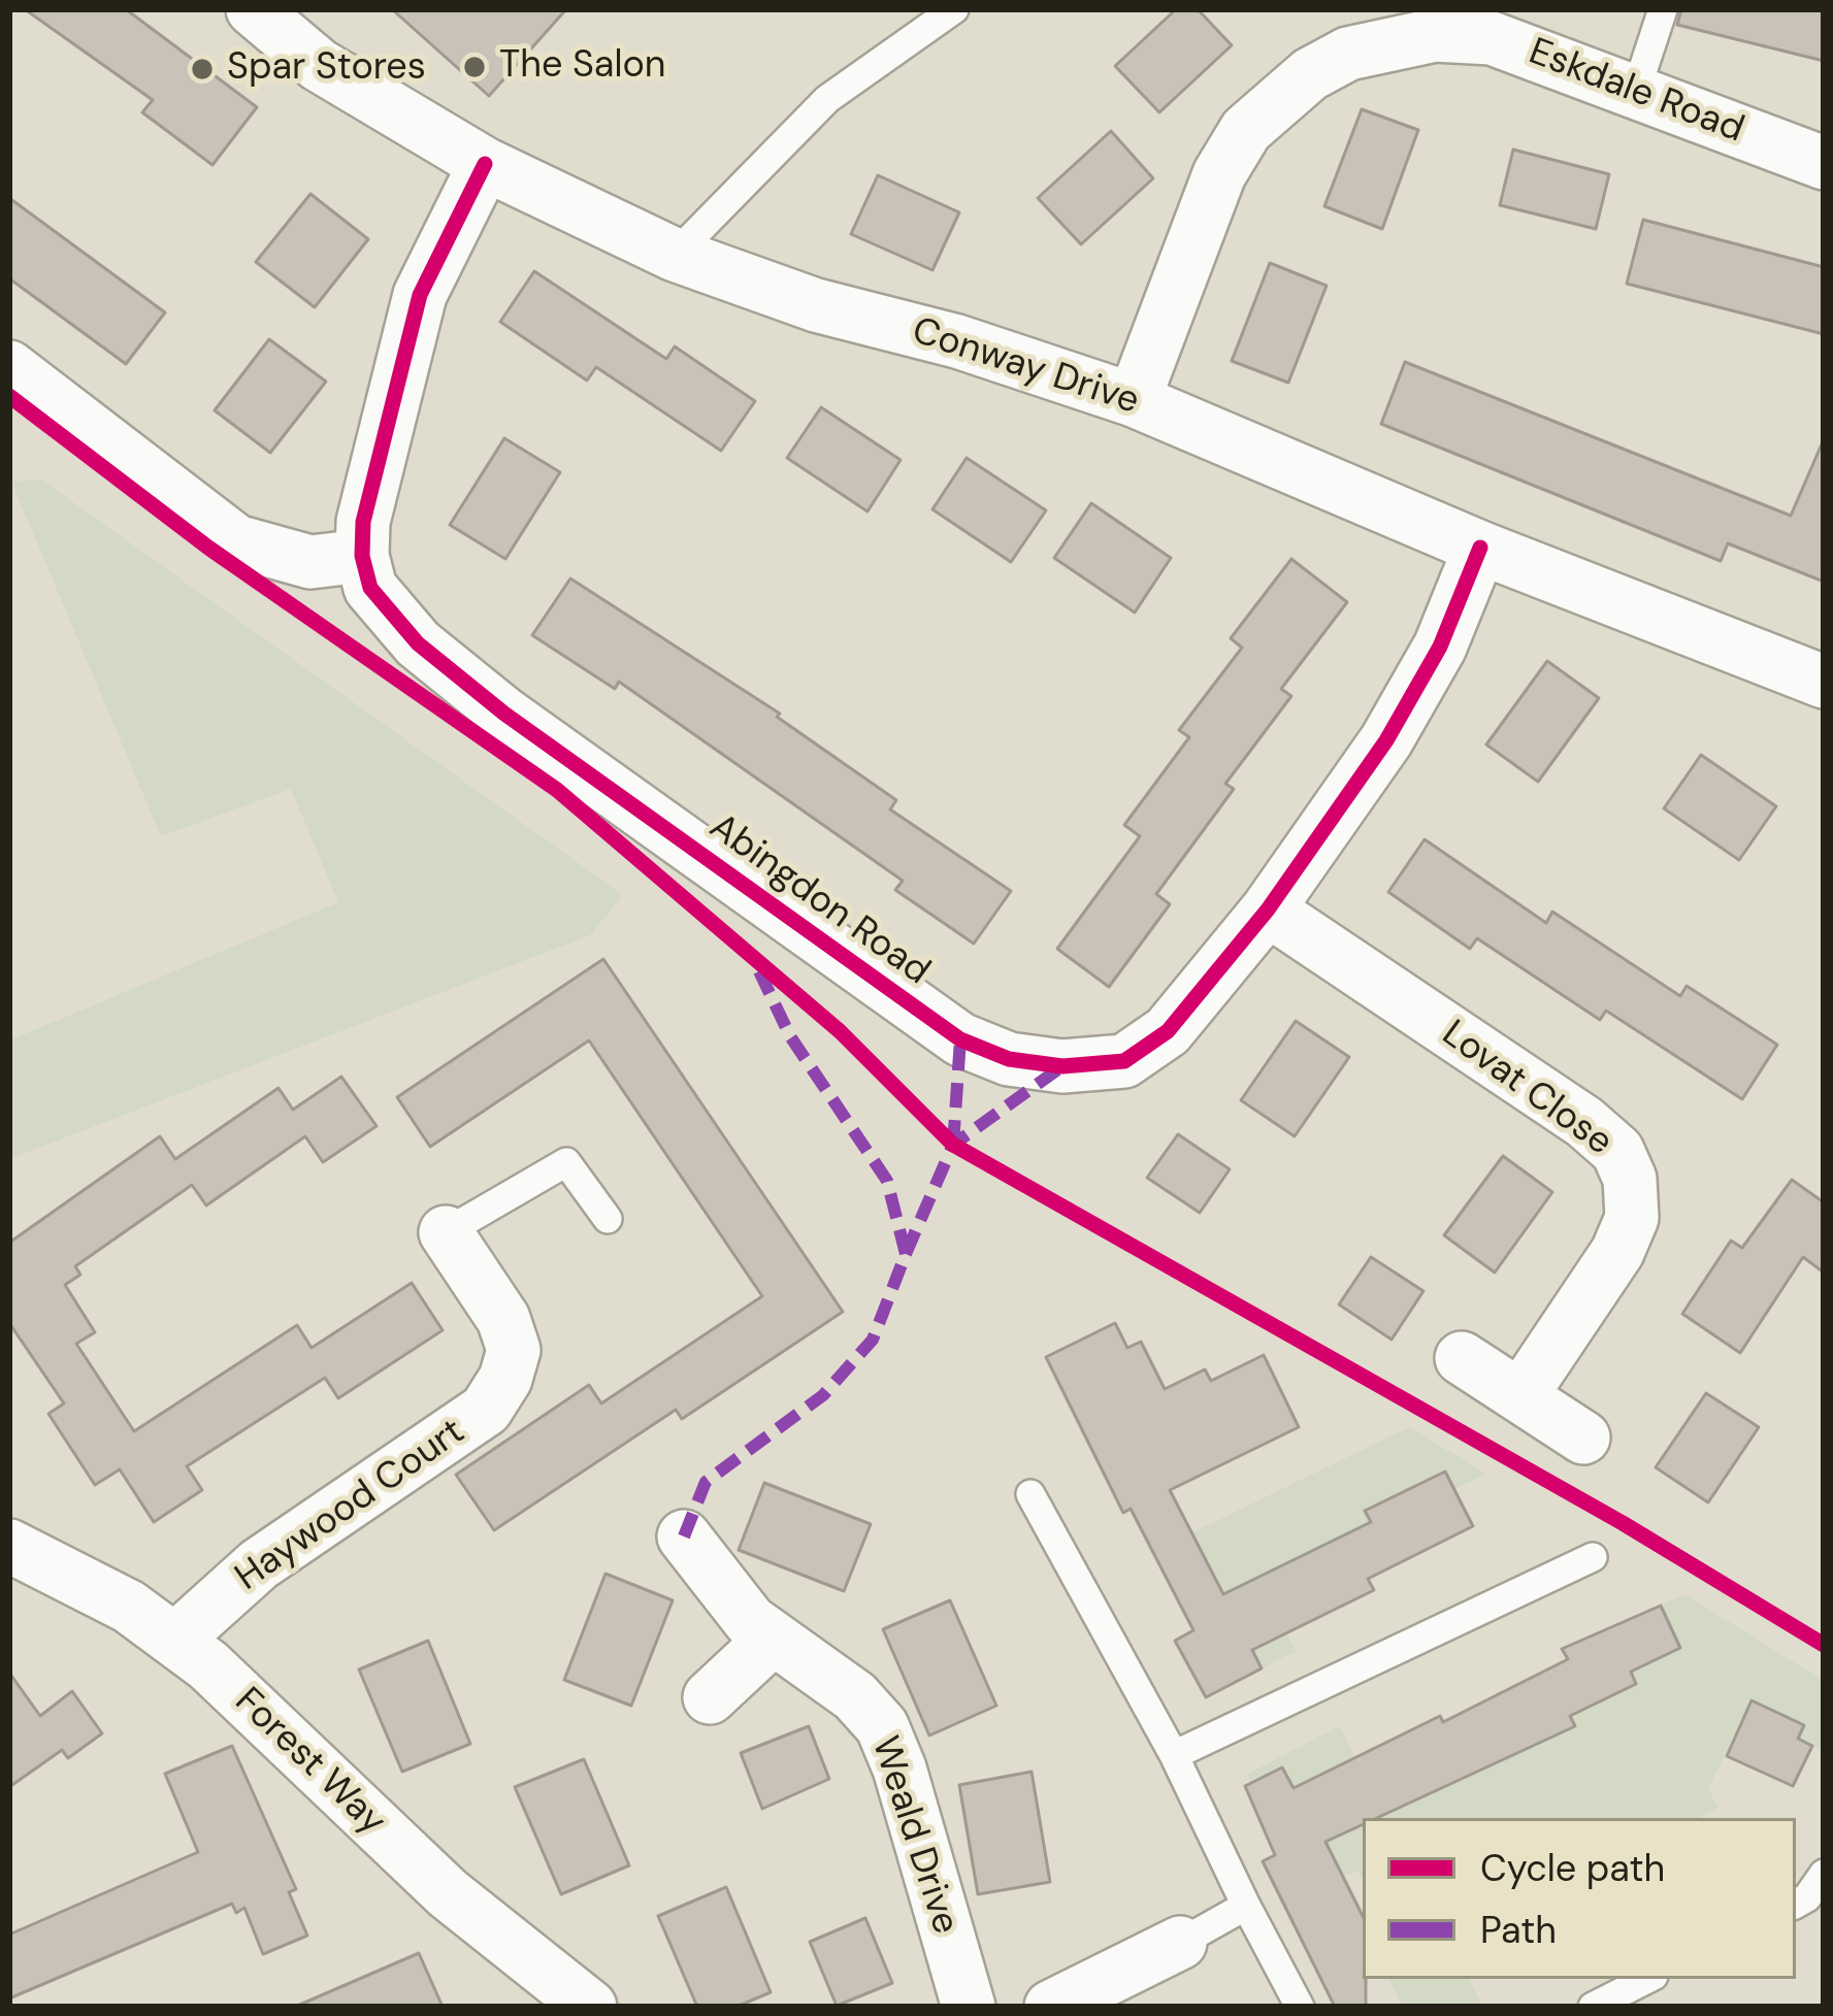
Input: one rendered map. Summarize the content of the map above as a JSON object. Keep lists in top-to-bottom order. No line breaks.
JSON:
{"streets":{"street":["Eskdale Road","Conway Drive","Abingdon Road","Lovat Close","Haywood Court","Forest Way","Weald Drive"]},"crossings":[["Eskdale Road","Conway Drive"],["Conway Drive","Abingdon Road"],["Abingdon Road","Lovat Close"],["Haywood Court","Forest Way"]],"places":["The Salon","Spar Stores"],"legend":["Cycle path","Path"]}
